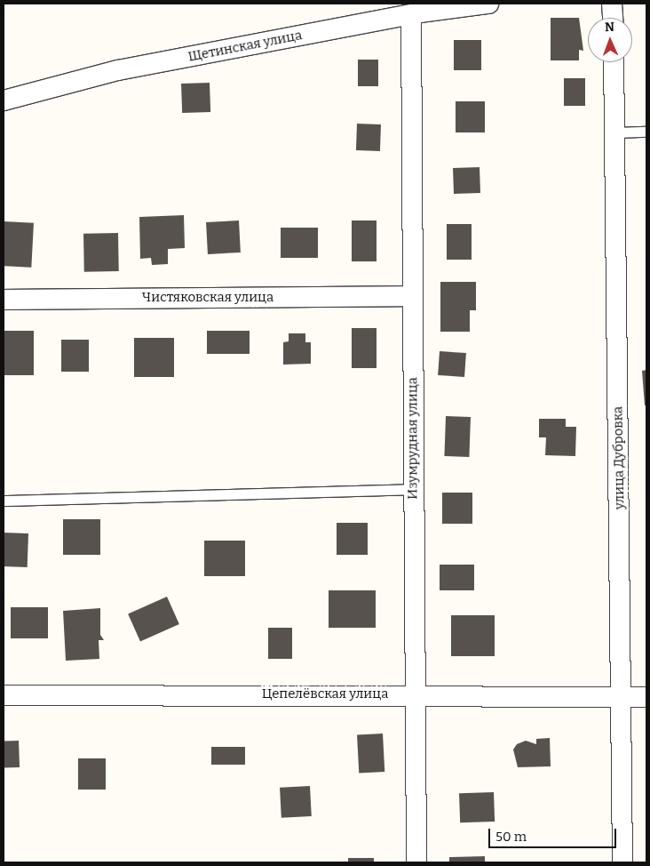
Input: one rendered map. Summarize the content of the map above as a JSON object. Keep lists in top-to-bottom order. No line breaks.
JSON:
{"streets":{"street":["Щетинская улица","Чистяковская улица","Изумрудная улица","улица Дубровка","Цепелёвская улица"]},"crossings":[["Щетинская улица","Изумрудная улица"],["Чистяковская улица","Изумрудная улица"],["Изумрудная улица","Цепелёвская улица"],["улица Дубровка","Цепелёвская улица"]],"scale_bar":"50 m","north":"top"}
